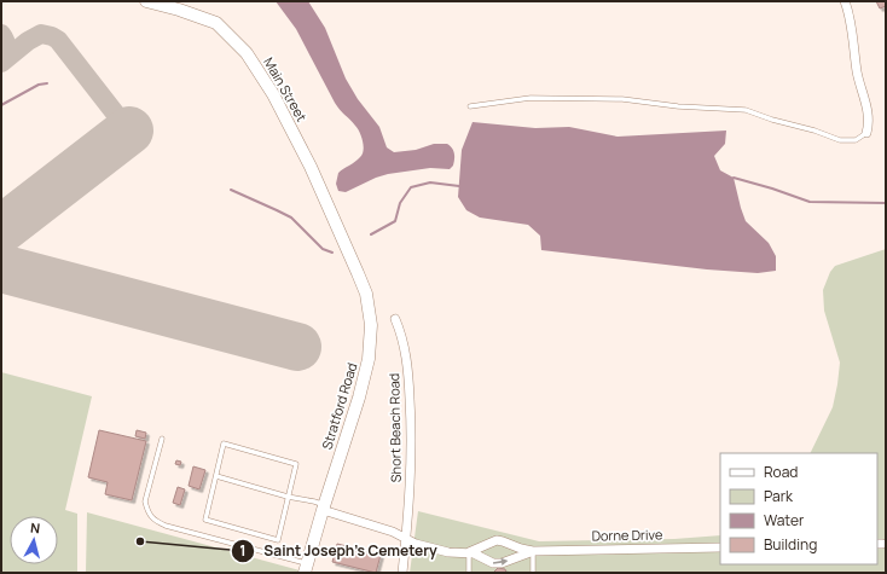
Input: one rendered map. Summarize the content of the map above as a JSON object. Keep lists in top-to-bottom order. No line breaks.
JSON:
{"streets":{"main road":["Main Street","Stratford Road"],"street":["Short Beach Road","Dorne Drive"]},"crossings":[["Main Street","Stratford Road"],["Short Beach Road","Dorne Drive"]],"places":["Saint Joseph's Cemetery"],"legend":["Road","Park","Water","Building"],"north":"top"}
